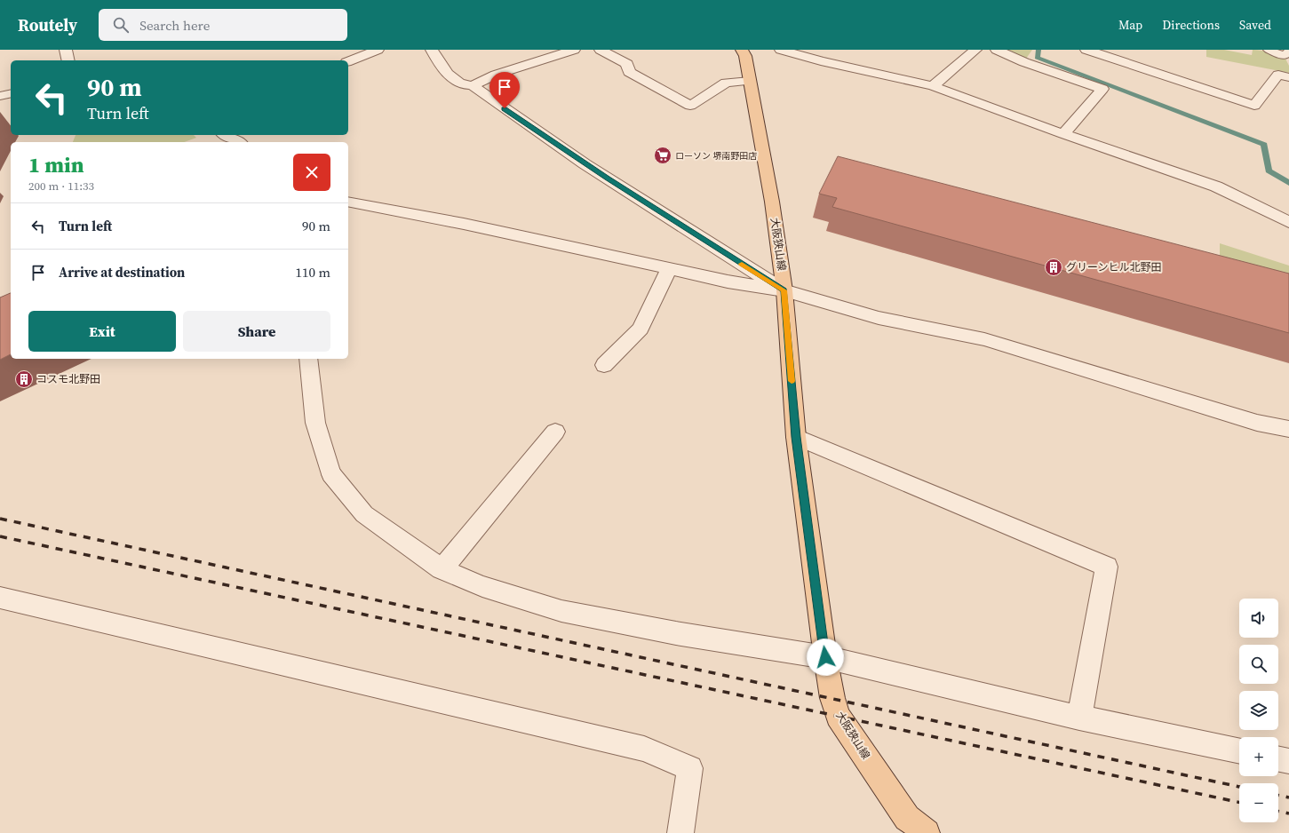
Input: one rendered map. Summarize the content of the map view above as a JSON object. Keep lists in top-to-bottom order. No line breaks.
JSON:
{"streets":{"main road":["大阪狭山線"]},"places":{"supermarket":["ローソン 堺南野田店"],"building":["グリーンヒル北野田","コスモ北野田"]},"page":{"header":"Routely","search":"Search here","nav":["Map","Directions","Saved"],"turn":["90 m","Turn left"],"heading":["1 min","200 m · 11:33"],"list":[{"name":"Turn left","value":"90 m"},{"name":"Arrive at destination","value":"110 m"}],"buttons":["Exit","Share"],"map_buttons":["+","−"]}}
